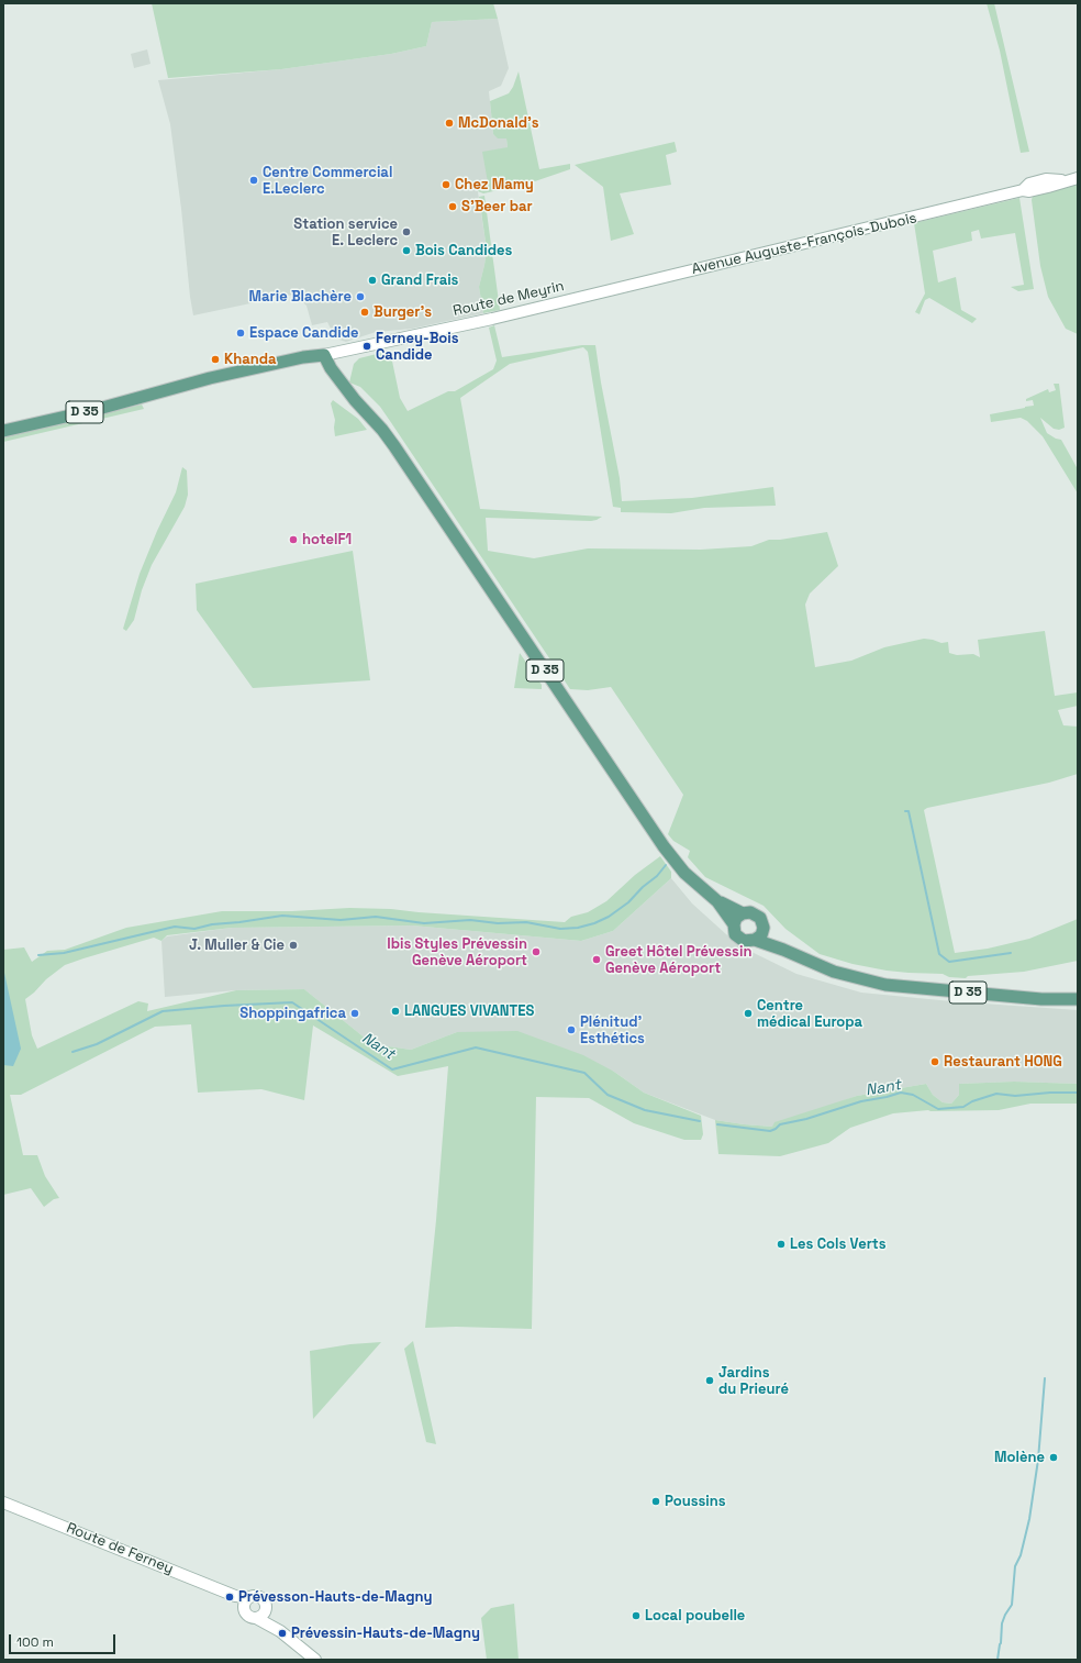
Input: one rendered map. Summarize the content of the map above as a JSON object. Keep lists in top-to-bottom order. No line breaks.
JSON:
{"streets":{"main road":["Avenue Auguste-François-Dubois","Route de Meyrin","D 35","Route de Ferney"]},"crossings":[["Avenue Auguste-François-Dubois","Route de Meyrin"],["Route de Meyrin","D 35"]],"water":["Nant"],"places":["McDonald's","Centre Commercial E.Leclerc","Chez Mamy","S'Beer bar","Station service E. Leclerc","Bois Candides","Grand Frais","Marie Blachère","Burger's","Espace Candide","Ferney-Bois Candide","Khanda","hotelF1","J. Muller & Cie","Ibis Styles Prévessin Genève Aéroport","Greet Hôtel Prévessin Genève Aéroport","LANGUES VIVANTES","Shoppingafrica","Centre médical Europa","Plénitud' Esthétics","Restaurant HONG","Les Cols Verts","Jardins du Prieuré","Molène","Poussins","Prévesson-Hauts-de-Magny","Local poubelle","Prévessin-Hauts-de-Magny"],"scale_bar":"100 m"}
